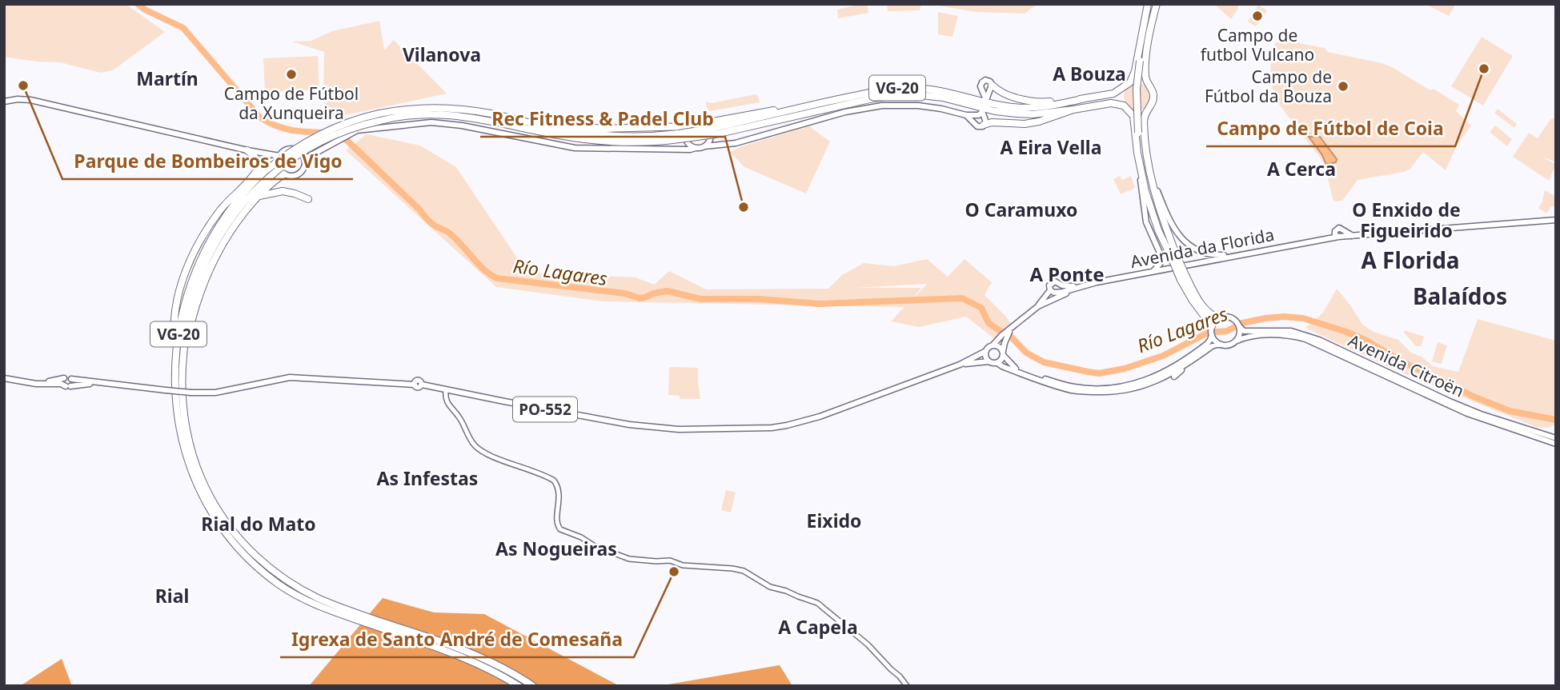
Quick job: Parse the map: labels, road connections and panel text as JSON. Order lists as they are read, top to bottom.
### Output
{
  "streets": {
    "highway": ["VG-20"],
    "main road": ["Avenida da Florida", "Avenida Citroën", "PO-552"]
  },
  "districts": [
    "Vilanova",
    "A Bouza",
    "Martín",
    "A Eira Vella",
    "A Cerca",
    "O Caramuxo",
    "O Enxido de Figueirido",
    "A Florida",
    "A Ponte",
    "Balaídos",
    "As Infestas",
    "Eixido",
    "Rial do Mato",
    "As Nogueiras",
    "Rial",
    "A Capela"
  ],
  "water": ["Río Lagares"],
  "places": [
    "Campo de futbol Vulcano",
    "Campo de Fútbol de Coia",
    "Campo de Fútbol da Xunqueira",
    "Parque de Bombeiros de Vigo",
    "Campo de Fútbol da Bouza",
    "Rec Fitness & Padel Club",
    "Igrexa de Santo André de Comesaña"
  ]
}
